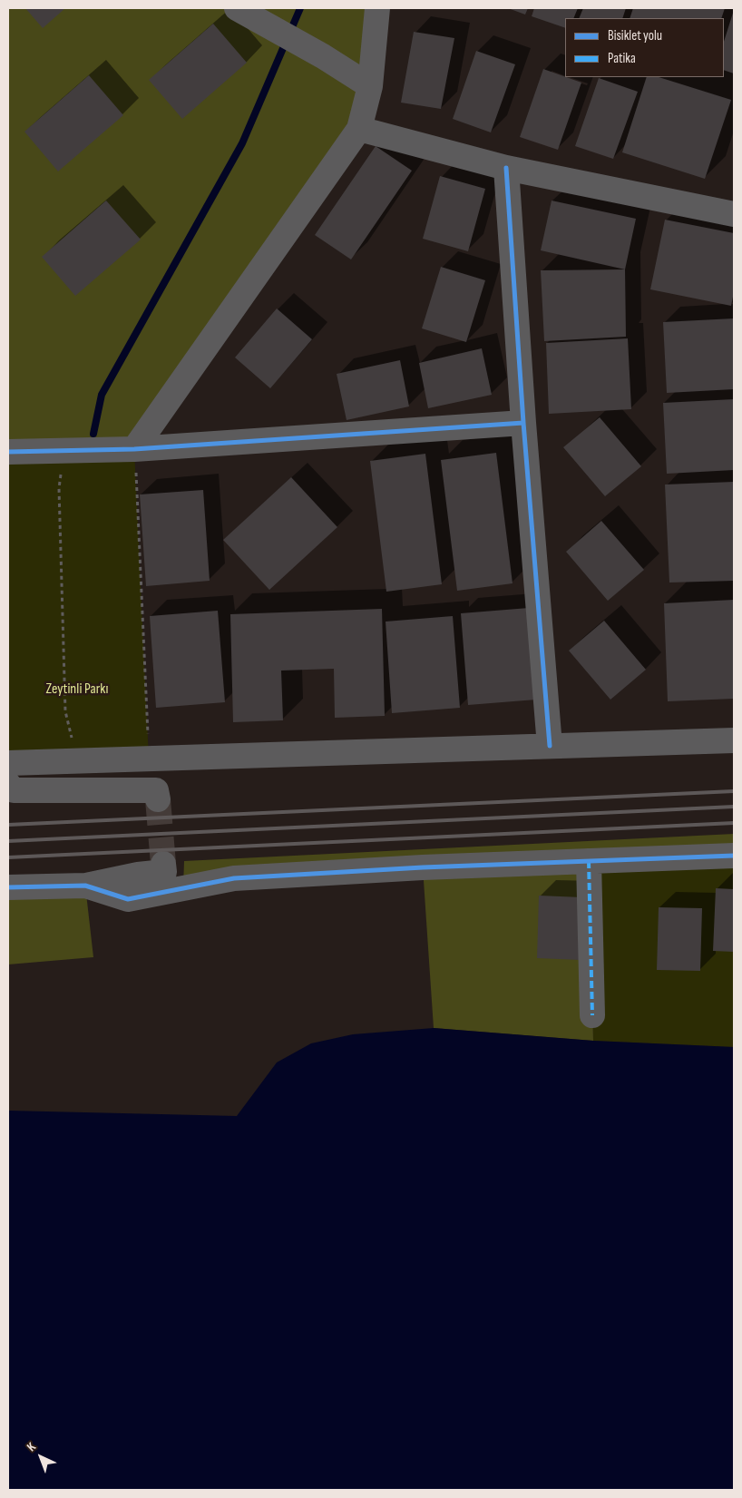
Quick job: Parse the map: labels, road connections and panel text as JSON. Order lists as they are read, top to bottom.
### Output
{
  "parks": ["Zeytinli Parkı"],
  "legend": ["Bisiklet yolu", "Patika"],
  "north": "top left"
}
